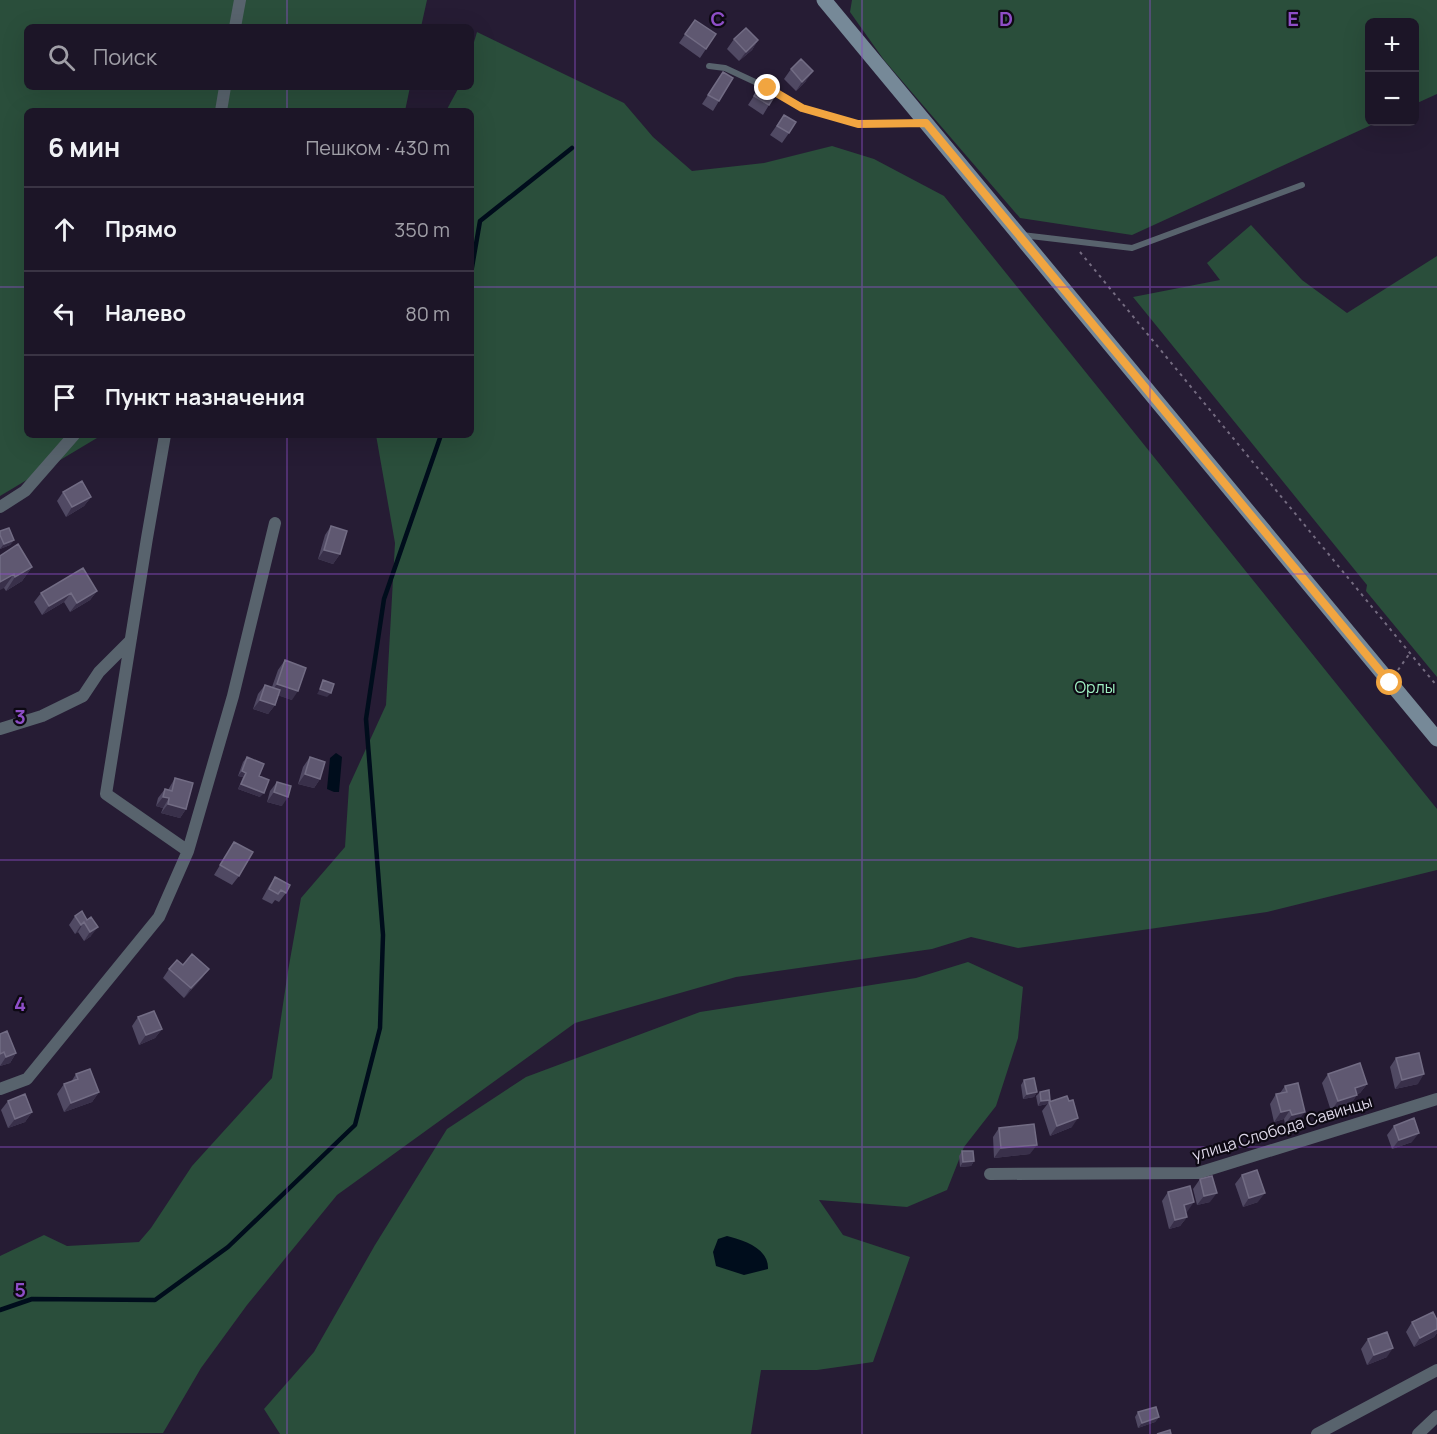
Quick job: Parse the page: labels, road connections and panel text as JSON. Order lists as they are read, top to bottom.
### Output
{
  "streets": {
    "street": ["улица Слобода Савинцы"]
  },
  "parks": ["Орлы"],
  "page": {
    "map_buttons": ["+", "−"],
    "search": "Поиск",
    "heading": ["6 мин", "Пешком · 430 m"],
    "list": [
      ["Прямо", "350 m"],
      ["Налево", "80 m"],
      "Пункт назначения"
    ]
  },
  "grid": {
    "columns": ["C", "D", "E"],
    "rows": ["3", "4", "5"]
  }
}
